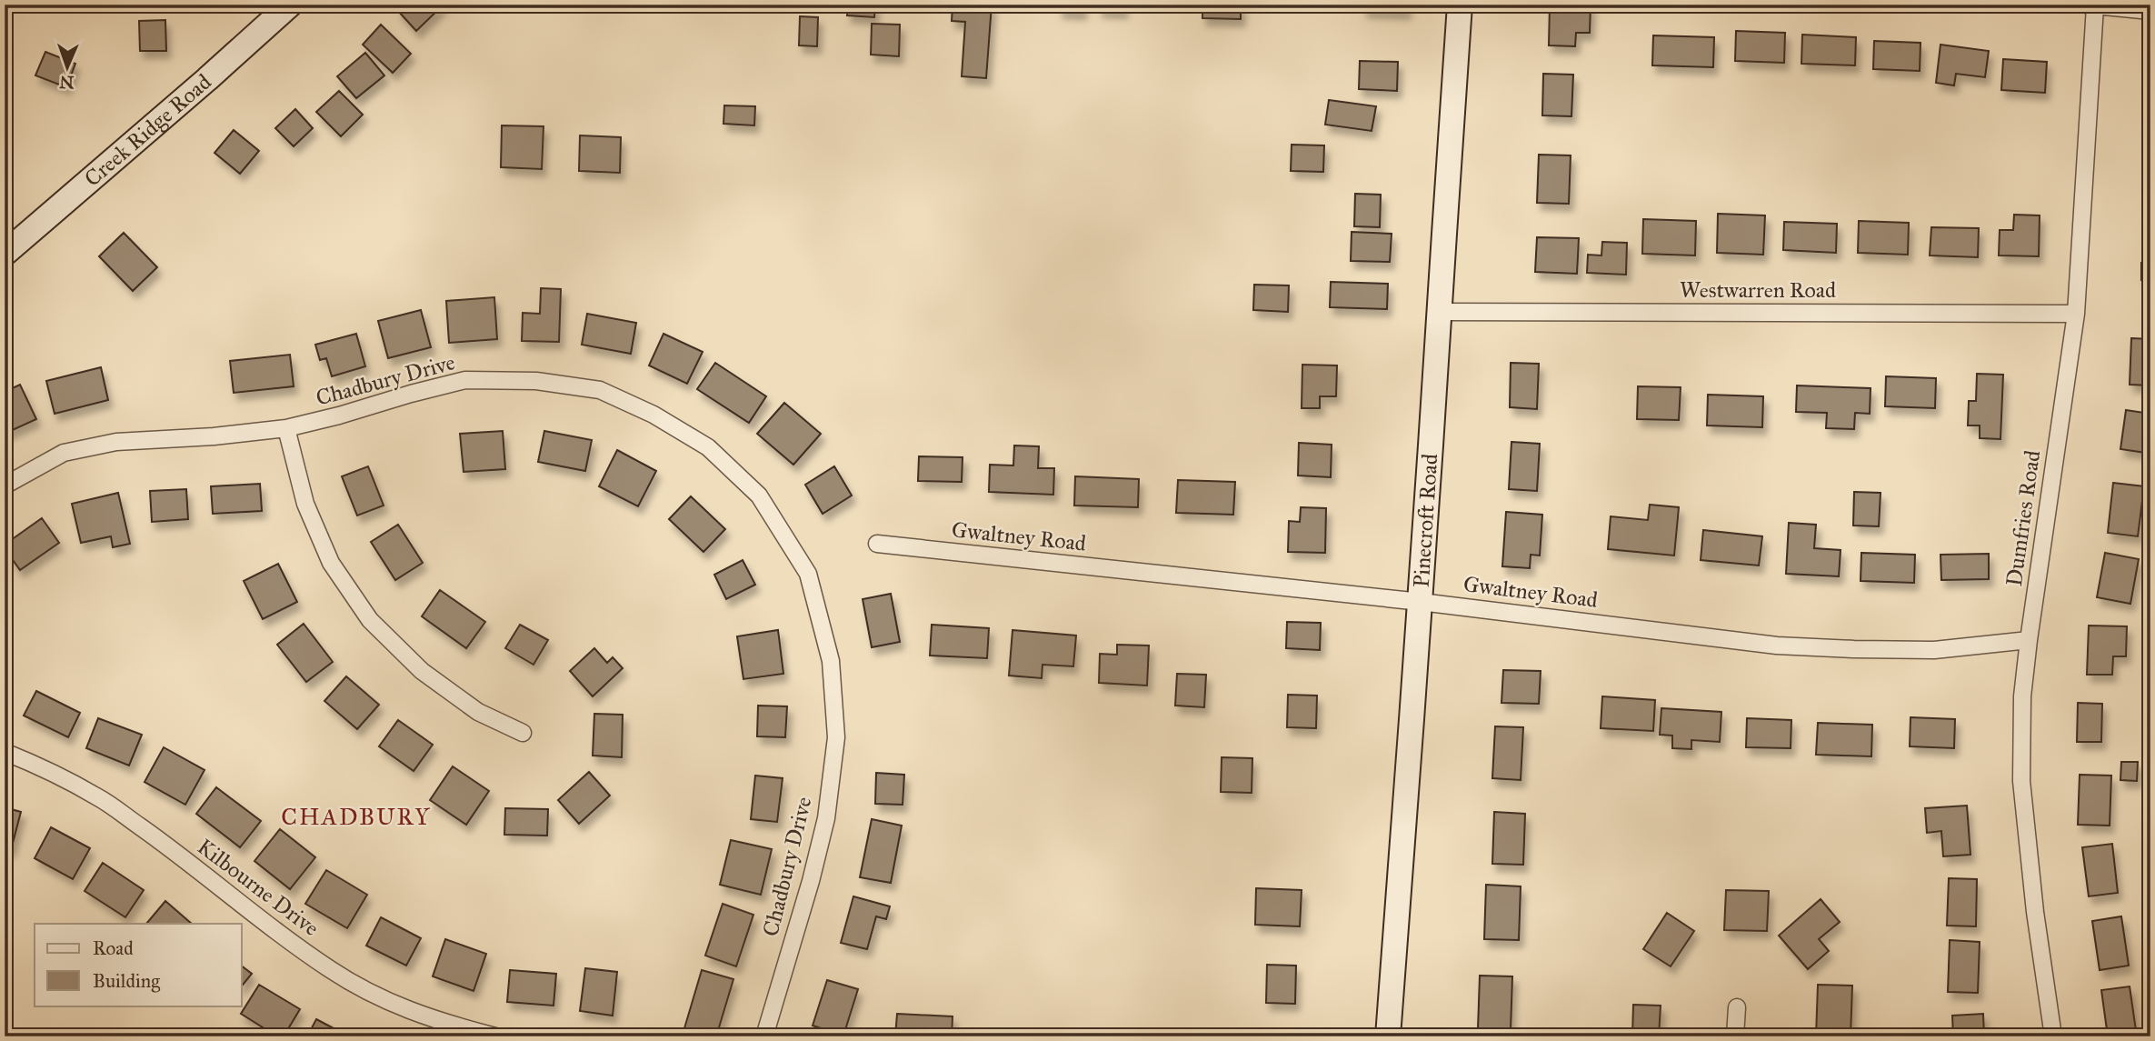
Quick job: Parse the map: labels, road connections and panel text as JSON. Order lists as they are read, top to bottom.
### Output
{
  "streets": {
    "street": [
      "Creek Ridge Road",
      "Westwarren Road",
      "Chadbury Drive",
      "Dumfries Road",
      "Pinecroft Road",
      "Gwaltney Road",
      "Kilbourne Drive"
    ]
  },
  "crossings": [
    ["Westwarren Road", "Dumfries Road"],
    ["Westwarren Road", "Pinecroft Road"],
    ["Dumfries Road", "Gwaltney Road"],
    ["Pinecroft Road", "Gwaltney Road"]
  ],
  "districts": ["CHADBURY"],
  "legend": ["Road", "Building"],
  "north": "bottom"
}
